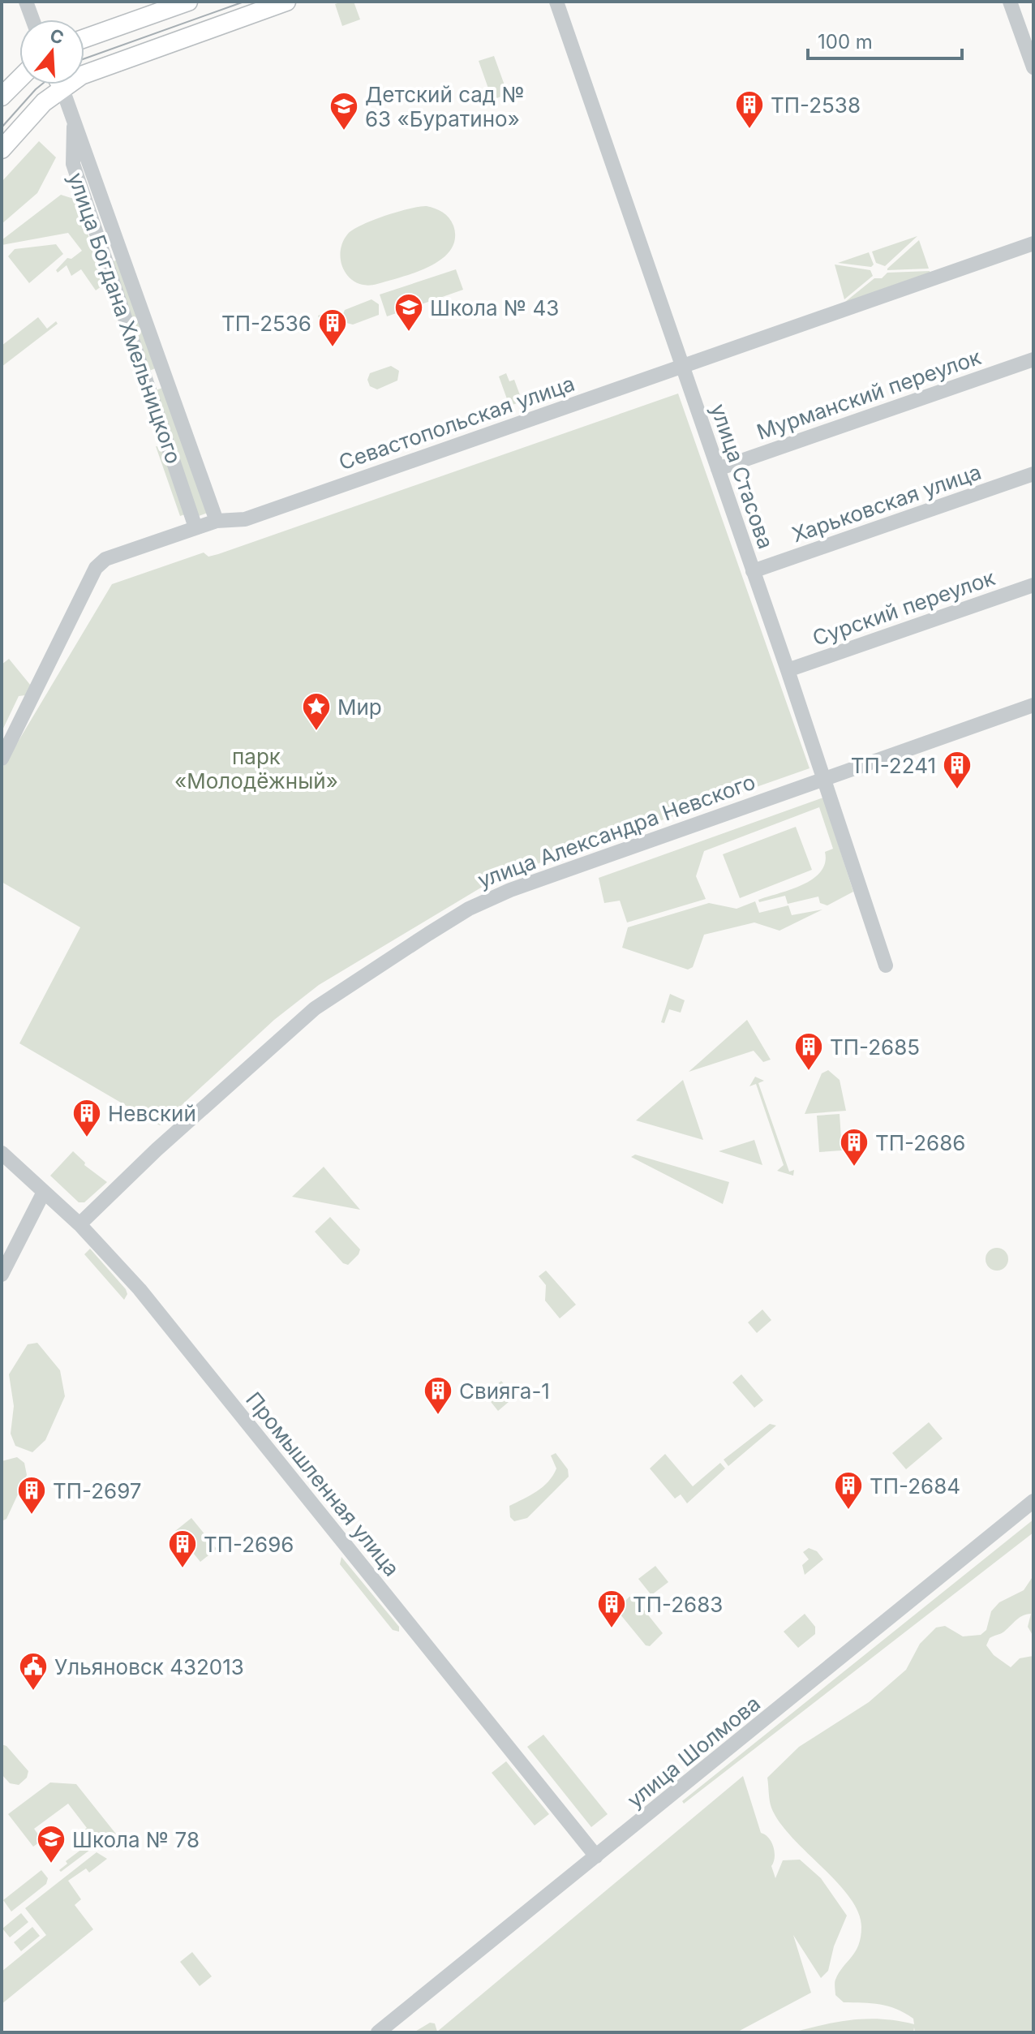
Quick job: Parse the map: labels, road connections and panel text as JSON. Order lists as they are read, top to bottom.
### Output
{
  "streets": {
    "street": [
      "улица Богдана Хмельницкого",
      "Мурманский переулок",
      "Севастопольская улица",
      "улица Стасова",
      "Харьковская улица",
      "Сурский переулок",
      "улица Александра Невского",
      "Промышленная улица",
      "улица Шолмова"
    ]
  },
  "crossings": [
    ["улица Богдана Хмельницкого", "Севастопольская улица"],
    ["Мурманский переулок", "улица Стасова"],
    ["Севастопольская улица", "улица Стасова"],
    ["улица Стасова", "Харьковская улица"],
    ["улица Стасова", "Сурский переулок"],
    ["улица Стасова", "улица Александра Невского"],
    ["улица Александра Невского", "Промышленная улица"],
    ["Промышленная улица", "улица Шолмова"]
  ],
  "parks": ["парк «Молодёжный»"],
  "places": {
    "building": [
      "ТП-2538",
      "ТП-2536",
      "ТП-2241",
      "ТП-2685",
      "Невский",
      "ТП-2686",
      "Свияга-1",
      "ТП-2684",
      "ТП-2697",
      "ТП-2696",
      "ТП-2683"
    ],
    "school or university": ["Детский сад № 63 «Буратино»", "Школа № 43", "Школа № 78"],
    "place": ["Мир"],
    "public building": ["Ульяновск 432013"]
  },
  "scale_bar": "100 m",
  "north": "top"
}
